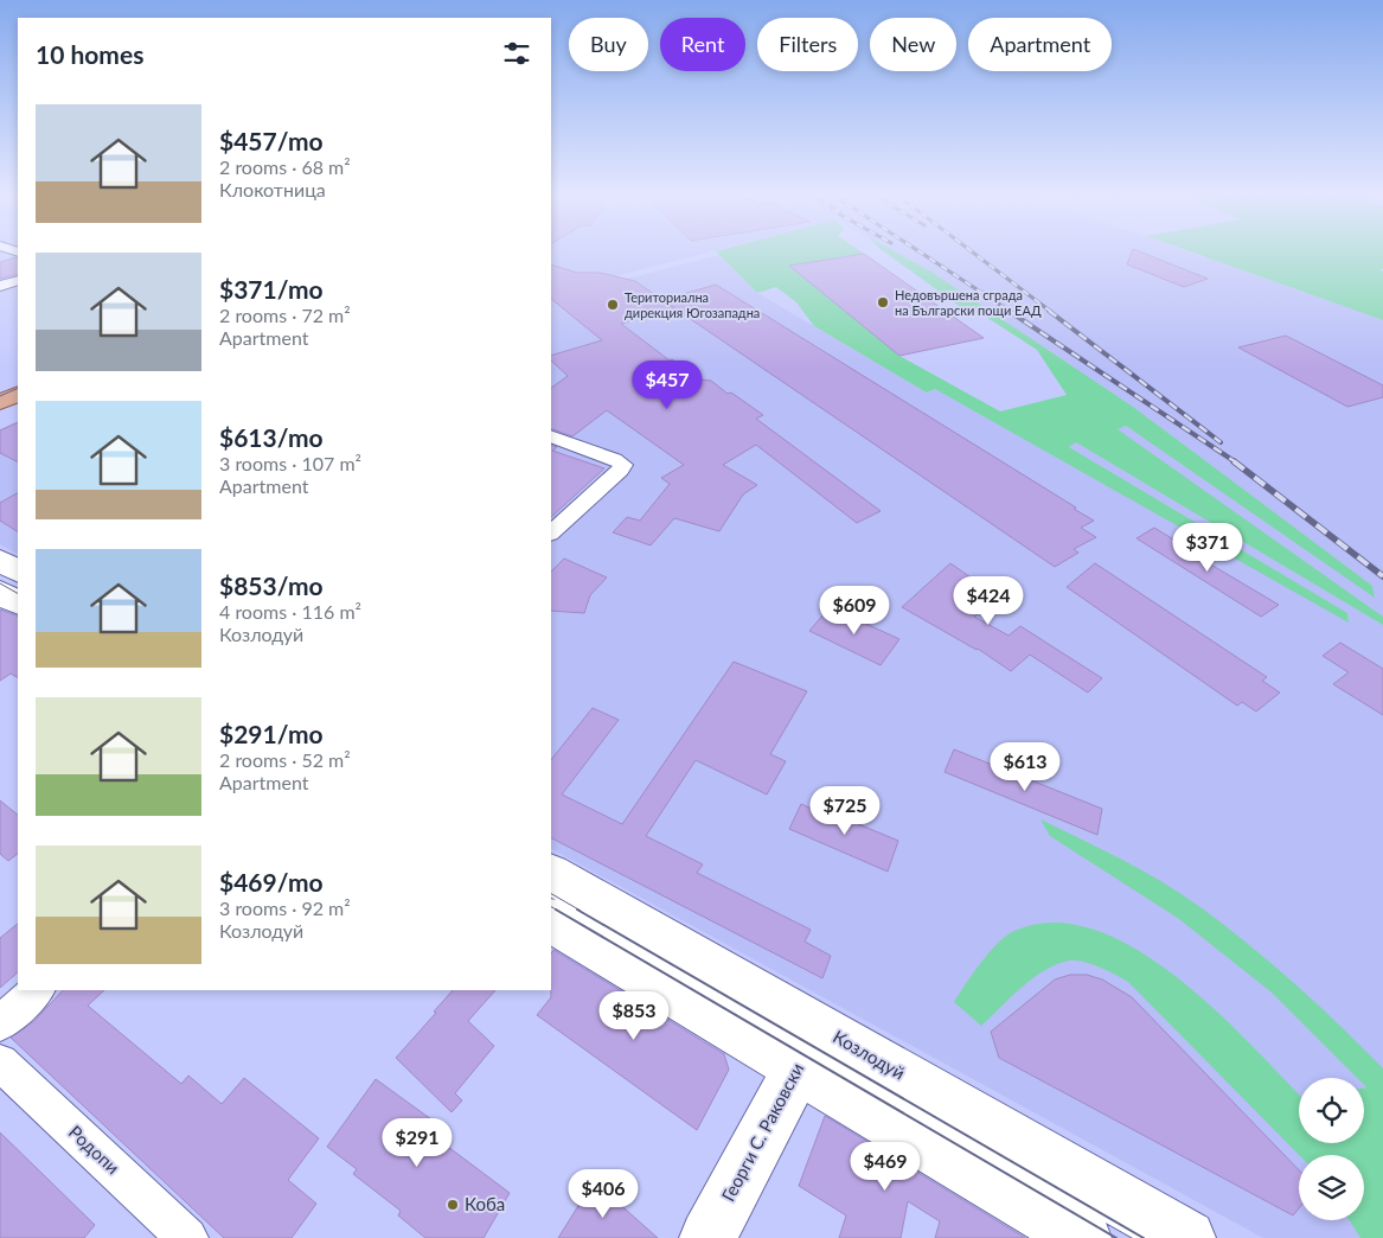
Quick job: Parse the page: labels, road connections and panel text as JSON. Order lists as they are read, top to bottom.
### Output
{
  "streets": {
    "main road": ["Козлодуй", "Георги С. Раковски"],
    "street": ["Родопи"]
  },
  "crossings": [
    ["Козлодуй", "Георги С. Раковски"]
  ],
  "places": ["Недовършена сграда на Български пощи ЕАД", "Териториална дирекция Югозападна", "Коба"],
  "page": {
    "chip": [
      "Buy",
      "Rent",
      "Filters",
      "New",
      "Apartment"
    ],
    "heading": "10 homes",
    "list": [
      {
        "name": "$457/mo",
        "note": "2 rooms · 68 m² · Клокотница"
      },
      {
        "name": "$371/mo",
        "note": "2 rooms · 72 m² · Apartment"
      },
      {
        "name": "$613/mo",
        "note": "3 rooms · 107 m² · Apartment"
      },
      {
        "name": "$853/mo",
        "note": "4 rooms · 116 m² · Козлодуй"
      },
      {
        "name": "$291/mo",
        "note": "2 rooms · 52 m² · Apartment"
      },
      {
        "name": "$469/mo",
        "note": "3 rooms · 92 m² · Козлодуй"
      }
    ],
    "price": [
      "$457",
      "$371",
      "$424",
      "$609",
      "$613",
      "$725",
      "$853",
      "$291",
      "$469",
      "$406"
    ]
  }
}
